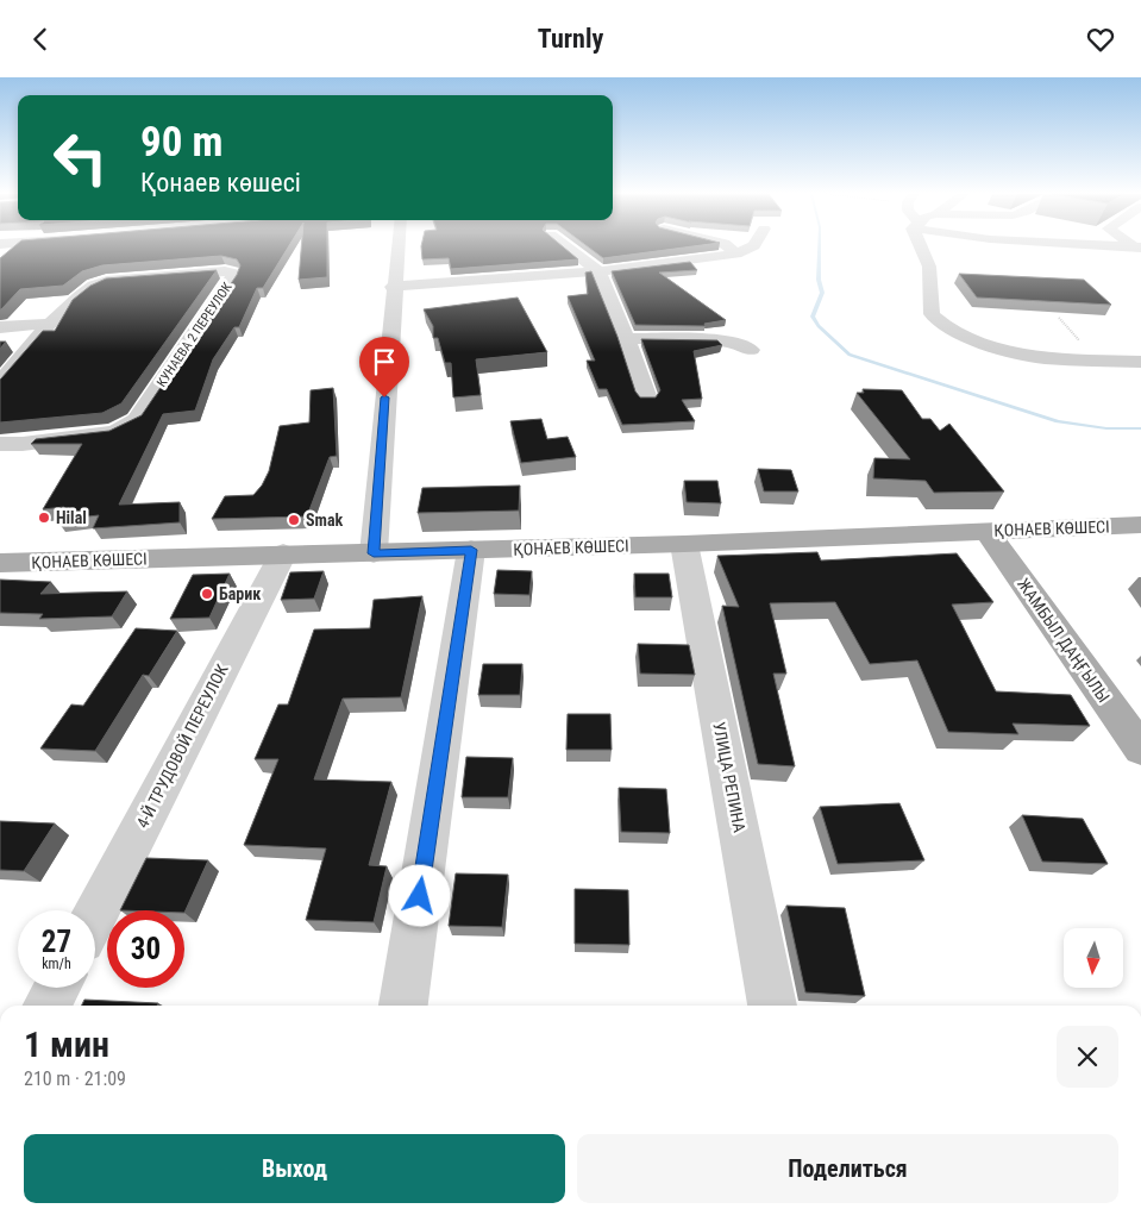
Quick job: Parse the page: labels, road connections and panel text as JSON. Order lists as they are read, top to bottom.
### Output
{
  "streets": {
    "main road": ["ҚОНАЕВ КӨШЕСІ", "ЖАМБЫЛ ДАҢҒЫЛЫ"],
    "street": ["КУНАЕВА 2 ПЕРЕУЛОК", "4-Й ТРУДОВОЙ ПЕРЕУЛОК", "УЛИЦА РЕПИНА"]
  },
  "crossings": [
    ["ҚОНАЕВ КӨШЕСІ", "ЖАМБЫЛ ДАҢҒЫЛЫ"],
    ["ҚОНАЕВ КӨШЕСІ", "4-Й ТРУДОВОЙ ПЕРЕУЛОК"],
    ["ҚОНАЕВ КӨШЕСІ", "УЛИЦА РЕПИНА"]
  ],
  "places": ["Hilal", "Smak", "Барик"],
  "north": "bottom",
  "page": {
    "header": "Turnly",
    "turn": ["90 m", "Қонаев көшесі"],
    "speed": "27 km/h",
    "limit": "30",
    "heading": ["1 мин", "210 m · 21:09"],
    "buttons": ["Выход", "Поделиться"]
  }
}
